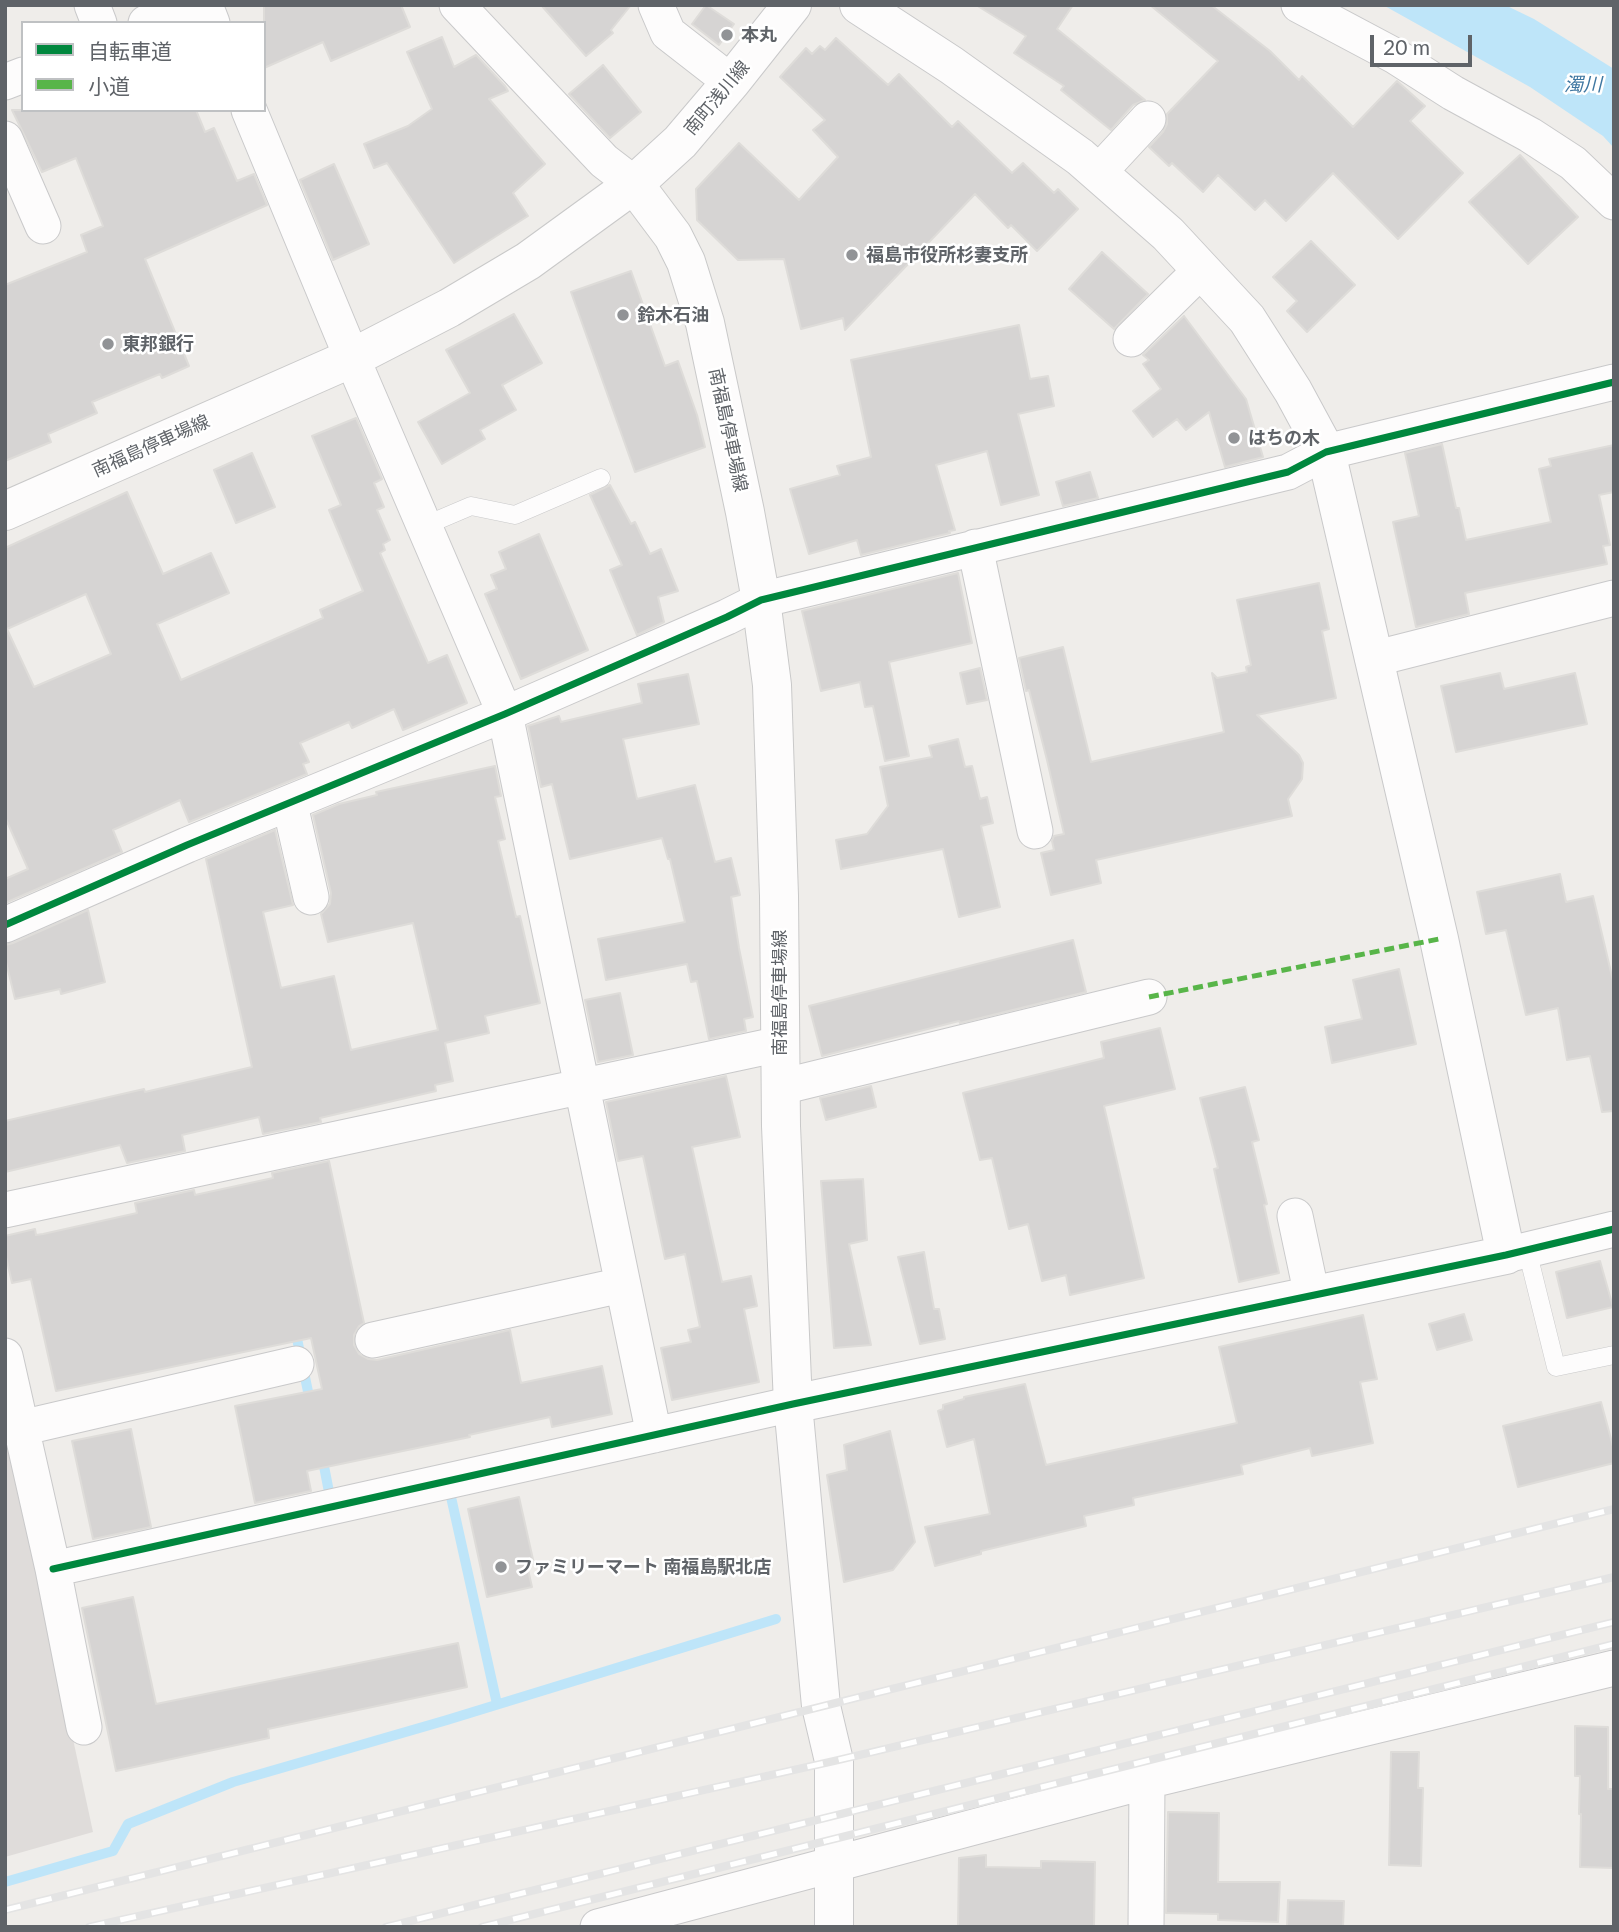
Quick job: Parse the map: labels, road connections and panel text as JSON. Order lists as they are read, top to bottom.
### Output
{
  "streets": {
    "street": ["南町浅川線", "南福島停車場線"]
  },
  "crossings": [
    ["南町浅川線", "南福島停車場線"]
  ],
  "water": ["濁川"],
  "places": [
    "本丸",
    "福島市役所杉妻支所",
    "鈴木石油",
    "東邦銀行",
    "はちの木",
    "ファミリーマート 南福島駅北店"
  ],
  "legend": ["自転車道", "小道"],
  "scale_bar": "20 m"
}
